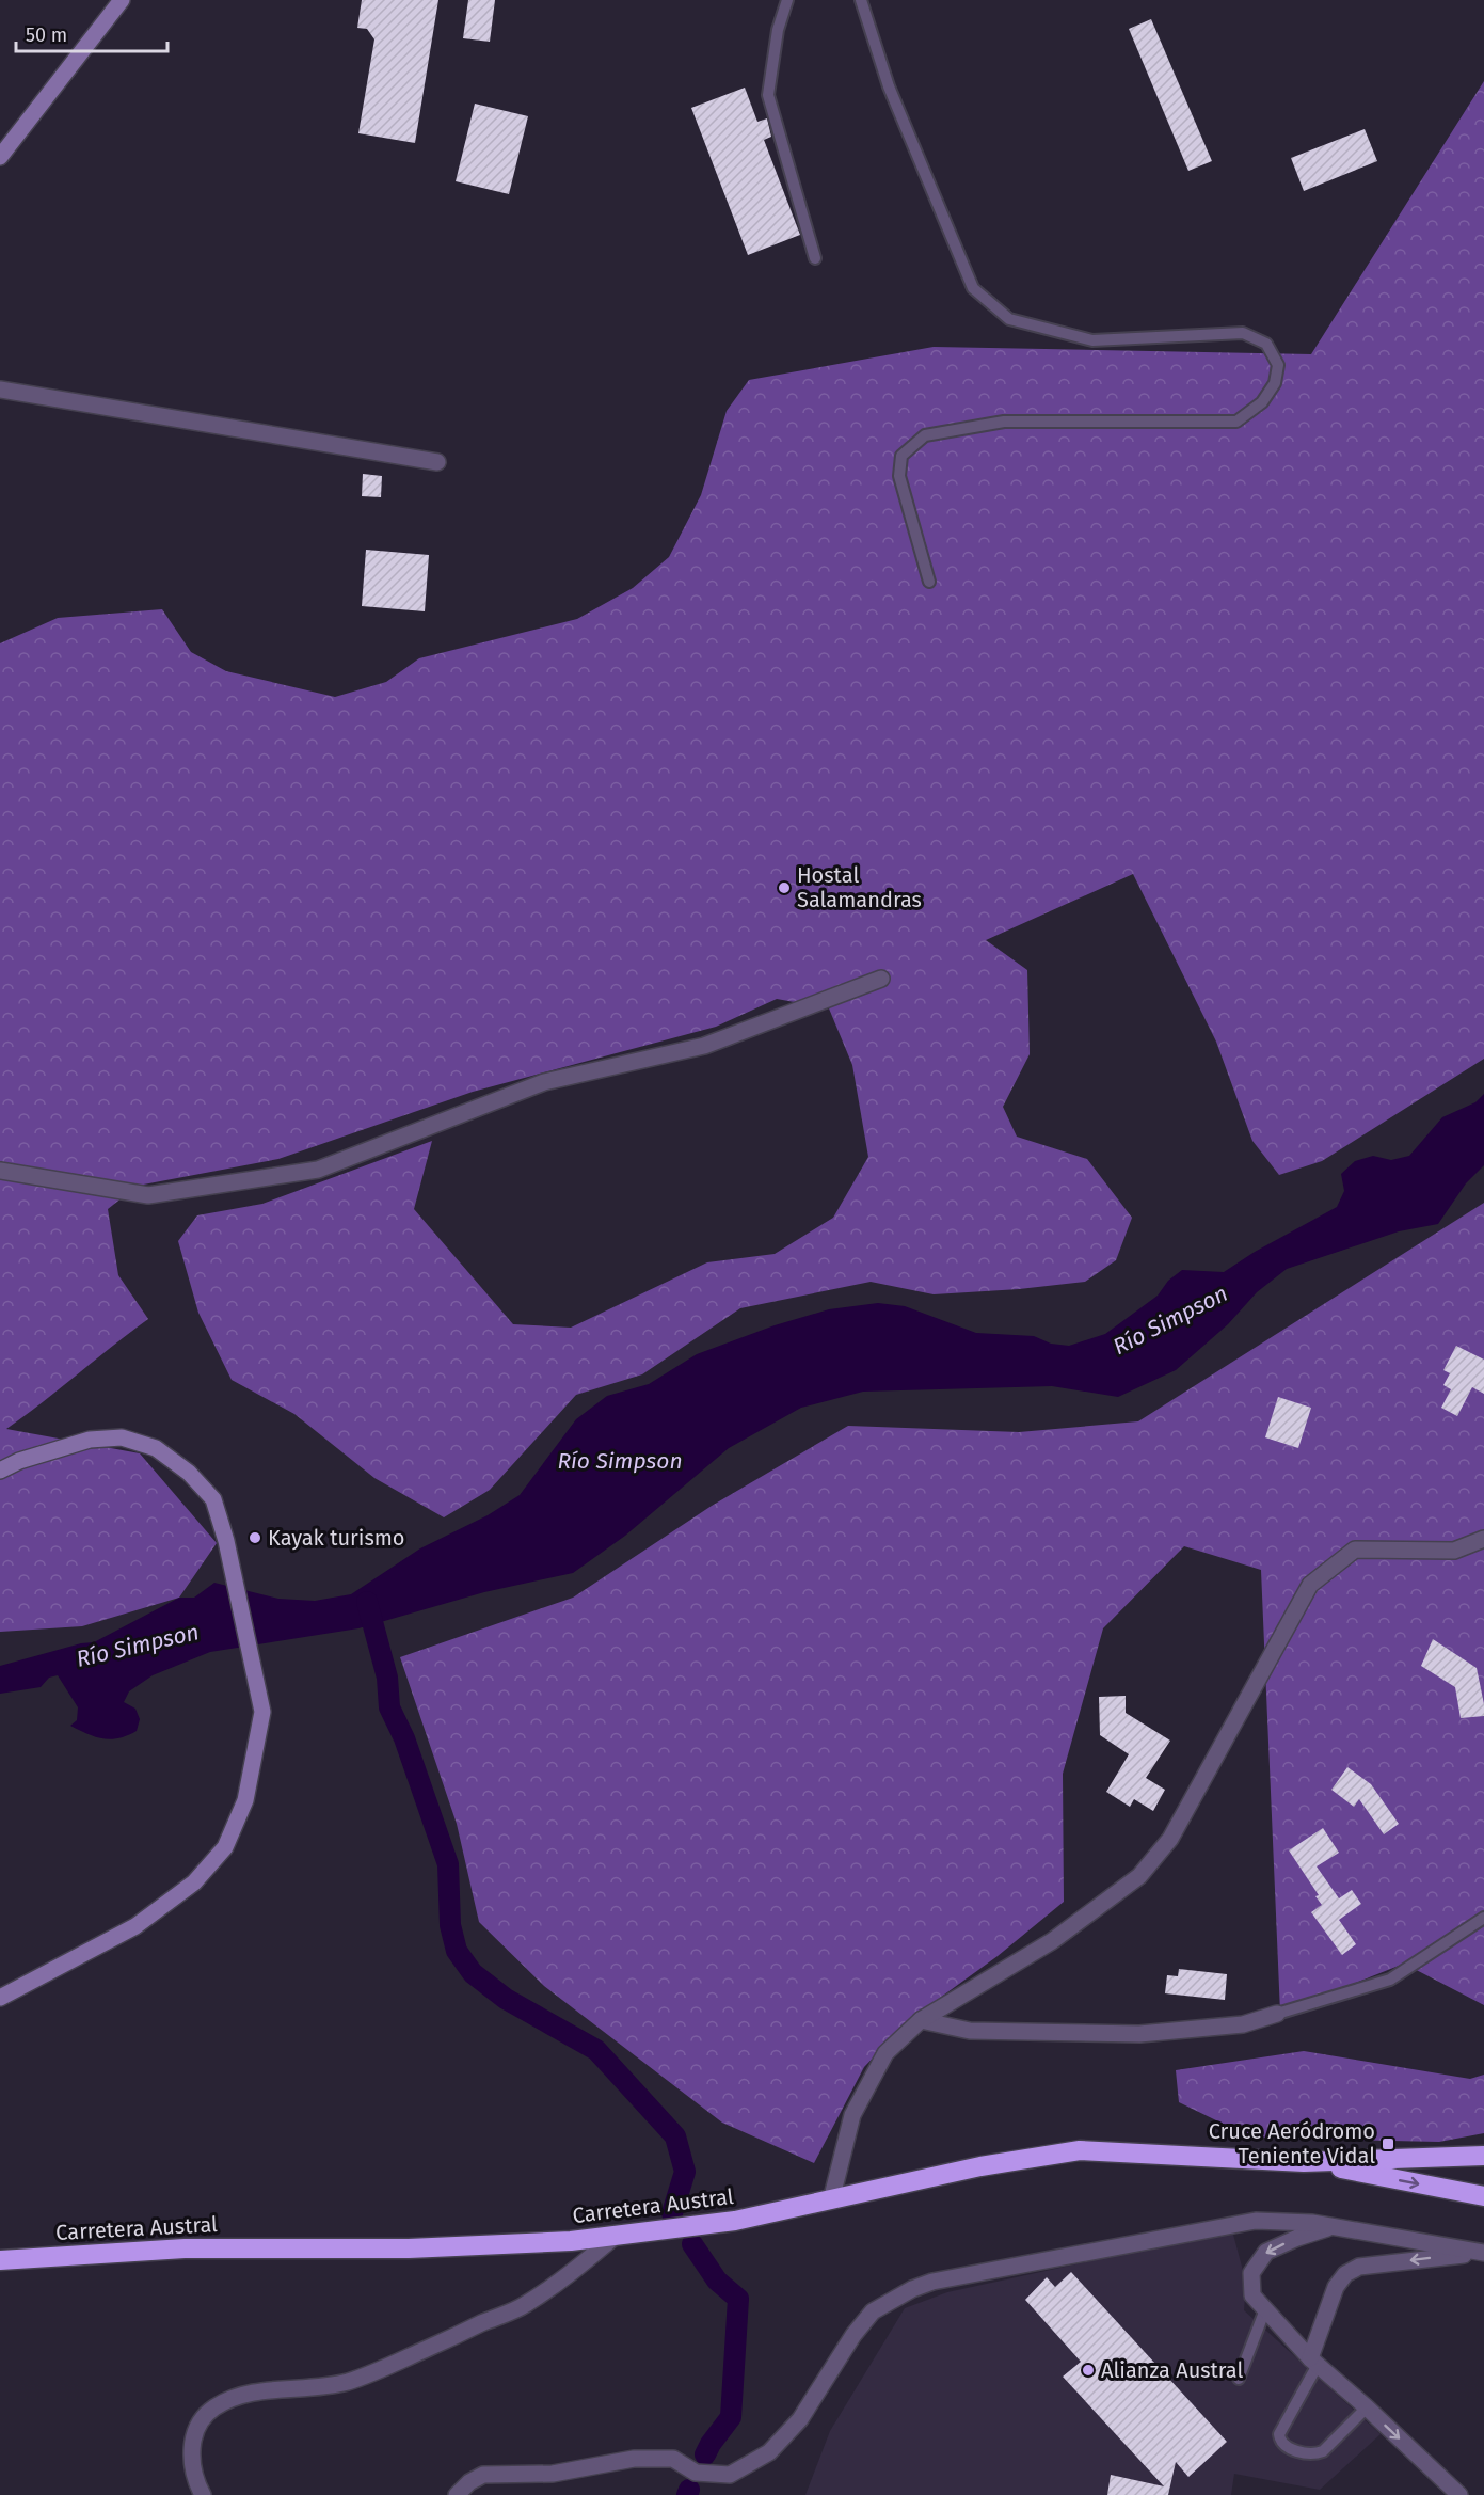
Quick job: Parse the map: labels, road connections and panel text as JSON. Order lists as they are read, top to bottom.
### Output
{
  "streets": {
    "highway": ["Carretera Austral"]
  },
  "water": ["Río Simpson"],
  "places": {
    "other": ["Hostal Salamandras", "Kayak turismo", "Alianza Austral"],
    "transit": ["Cruce Aeródromo Teniente Vidal"]
  },
  "scale_bar": "50 m"
}
